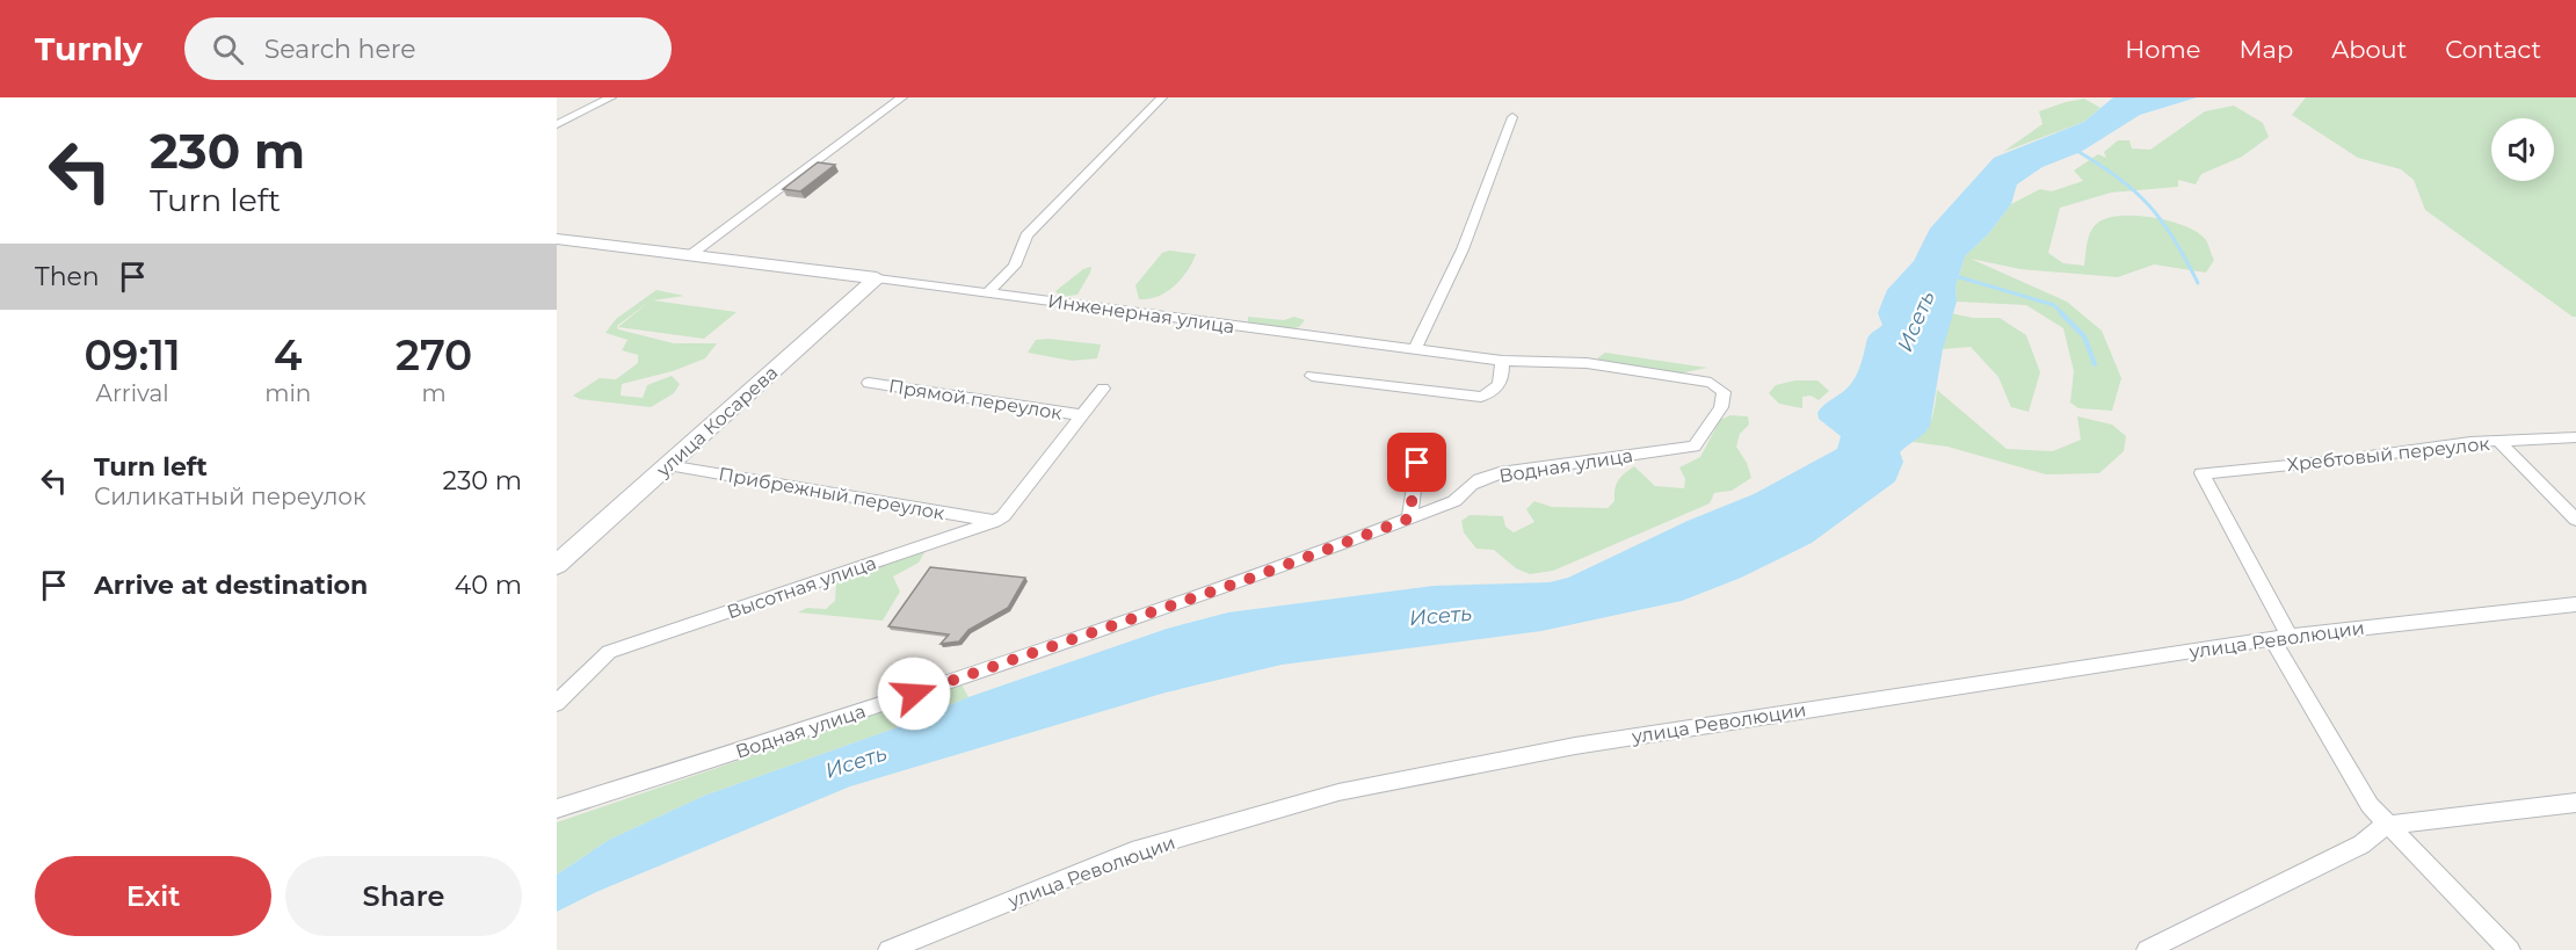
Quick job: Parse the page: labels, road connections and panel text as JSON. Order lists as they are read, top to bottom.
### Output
{
  "streets": {
    "street": [
      "Инженерная улица",
      "Прямой переулок",
      "улица Косарева",
      "Хребтовый переулок",
      "Водная улица",
      "Прибрежный переулок",
      "Высотная улица",
      "улица Революции"
    ]
  },
  "crossings": [
    ["Инженерная улица", "улица Косарева"],
    ["Инженерная улица", "Водная улица"],
    ["улица Косарева", "Прибрежный переулок"],
    ["Хребтовый переулок", "улица Революции"],
    ["Прибрежный переулок", "Высотная улица"]
  ],
  "water": ["Исеть"],
  "page": {
    "header": "Turnly",
    "search": "Search here",
    "nav": [
      "Home",
      "Map",
      "About",
      "Contact"
    ],
    "turn": ["230 m", "Turn left"],
    "then": "Then",
    "eta": [
      "09:11",
      "Arrival",
      "4",
      "min",
      "270",
      "m"
    ],
    "list": [
      {
        "name": "Turn left",
        "note": "Силикатный переулок",
        "value": "230 m"
      },
      {
        "name": "Arrive at destination",
        "value": "40 m"
      }
    ],
    "buttons": ["Exit", "Share"]
  }
}
